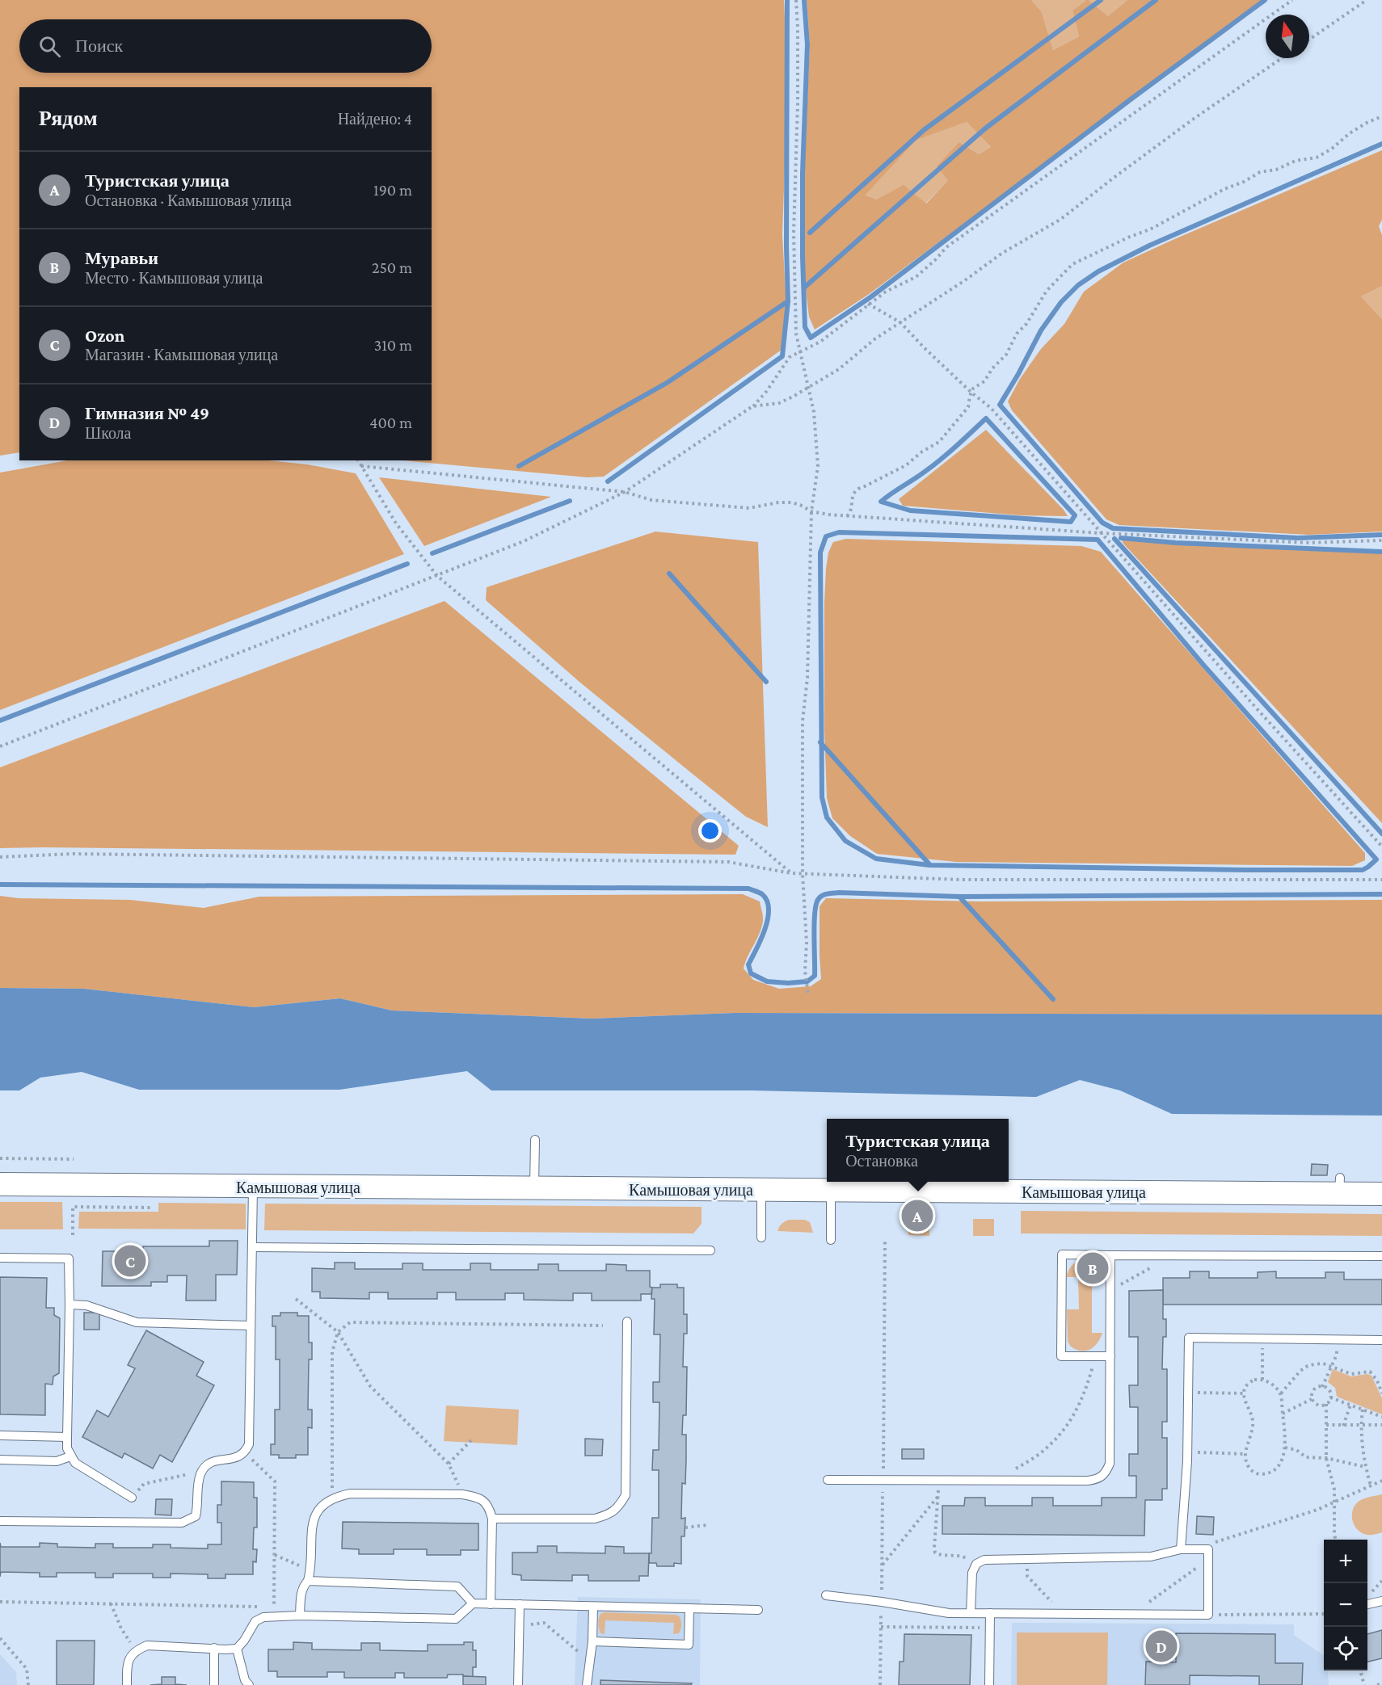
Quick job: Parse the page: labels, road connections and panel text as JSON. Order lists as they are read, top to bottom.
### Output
{
  "streets": {
    "street": ["Камышовая улица"]
  },
  "north": "top",
  "page": {
    "search": "Поиск",
    "heading": ["Рядом", "Найдено: 4"],
    "list": [
      {
        "mark": "A",
        "name": "Туристская улица",
        "note": "Остановка · Камышовая улица",
        "value": "190 m"
      },
      {
        "mark": "B",
        "name": "Муравьи",
        "note": "Место · Камышовая улица",
        "value": "250 m"
      },
      {
        "mark": "C",
        "name": "Ozon",
        "note": "Магазин · Камышовая улица",
        "value": "310 m"
      },
      {
        "mark": "D",
        "name": "Гимназия № 49",
        "note": "Школа",
        "value": "400 m"
      }
    ],
    "popup": ["Туристская улица", "Остановка"],
    "pins": [
      "A",
      "C",
      "B",
      "D"
    ],
    "map_buttons": ["+", "−"]
  }
}
